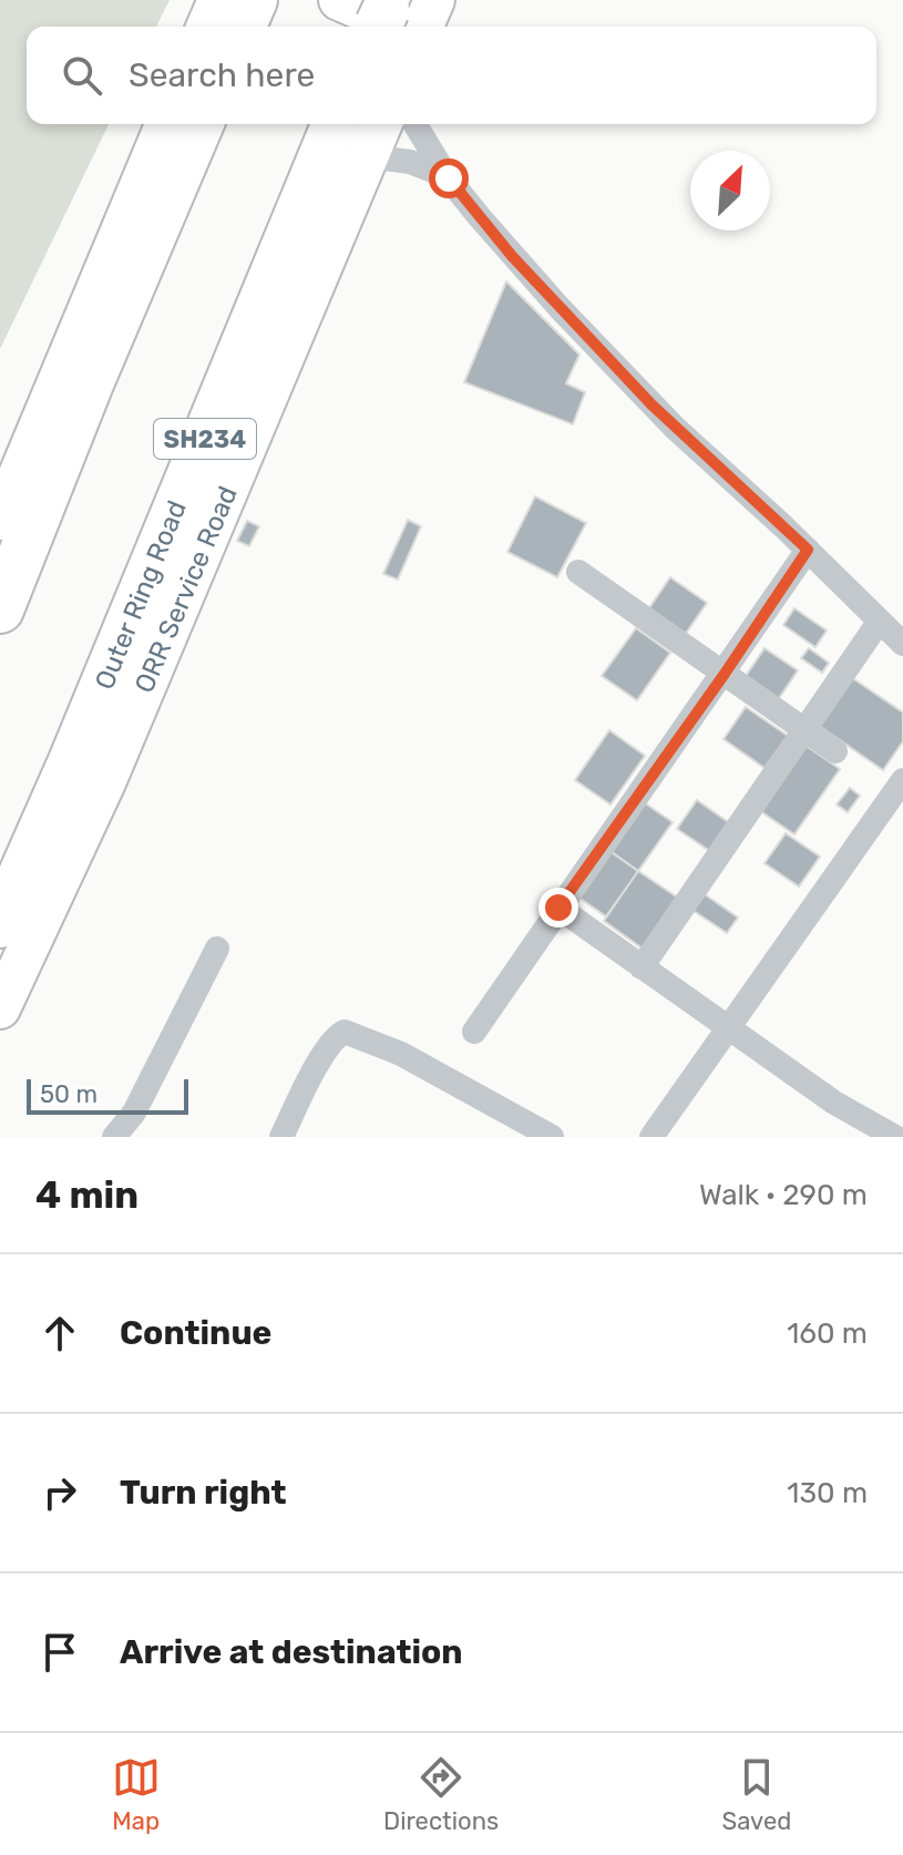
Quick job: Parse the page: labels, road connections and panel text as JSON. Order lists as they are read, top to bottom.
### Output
{
  "streets": {
    "highway": ["SH234", "Outer Ring Road"],
    "main road": ["ORR Service Road"]
  },
  "scale_bar": "50 m",
  "north": "top right",
  "page": {
    "search": "Search here",
    "scale": "50 m",
    "heading": ["4 min", "Walk · 290 m"],
    "list": [
      ["Continue", "160 m"],
      ["Turn right", "130 m"],
      "Arrive at destination"
    ],
    "nav": ["Map", "Directions", "Saved"]
  }
}
